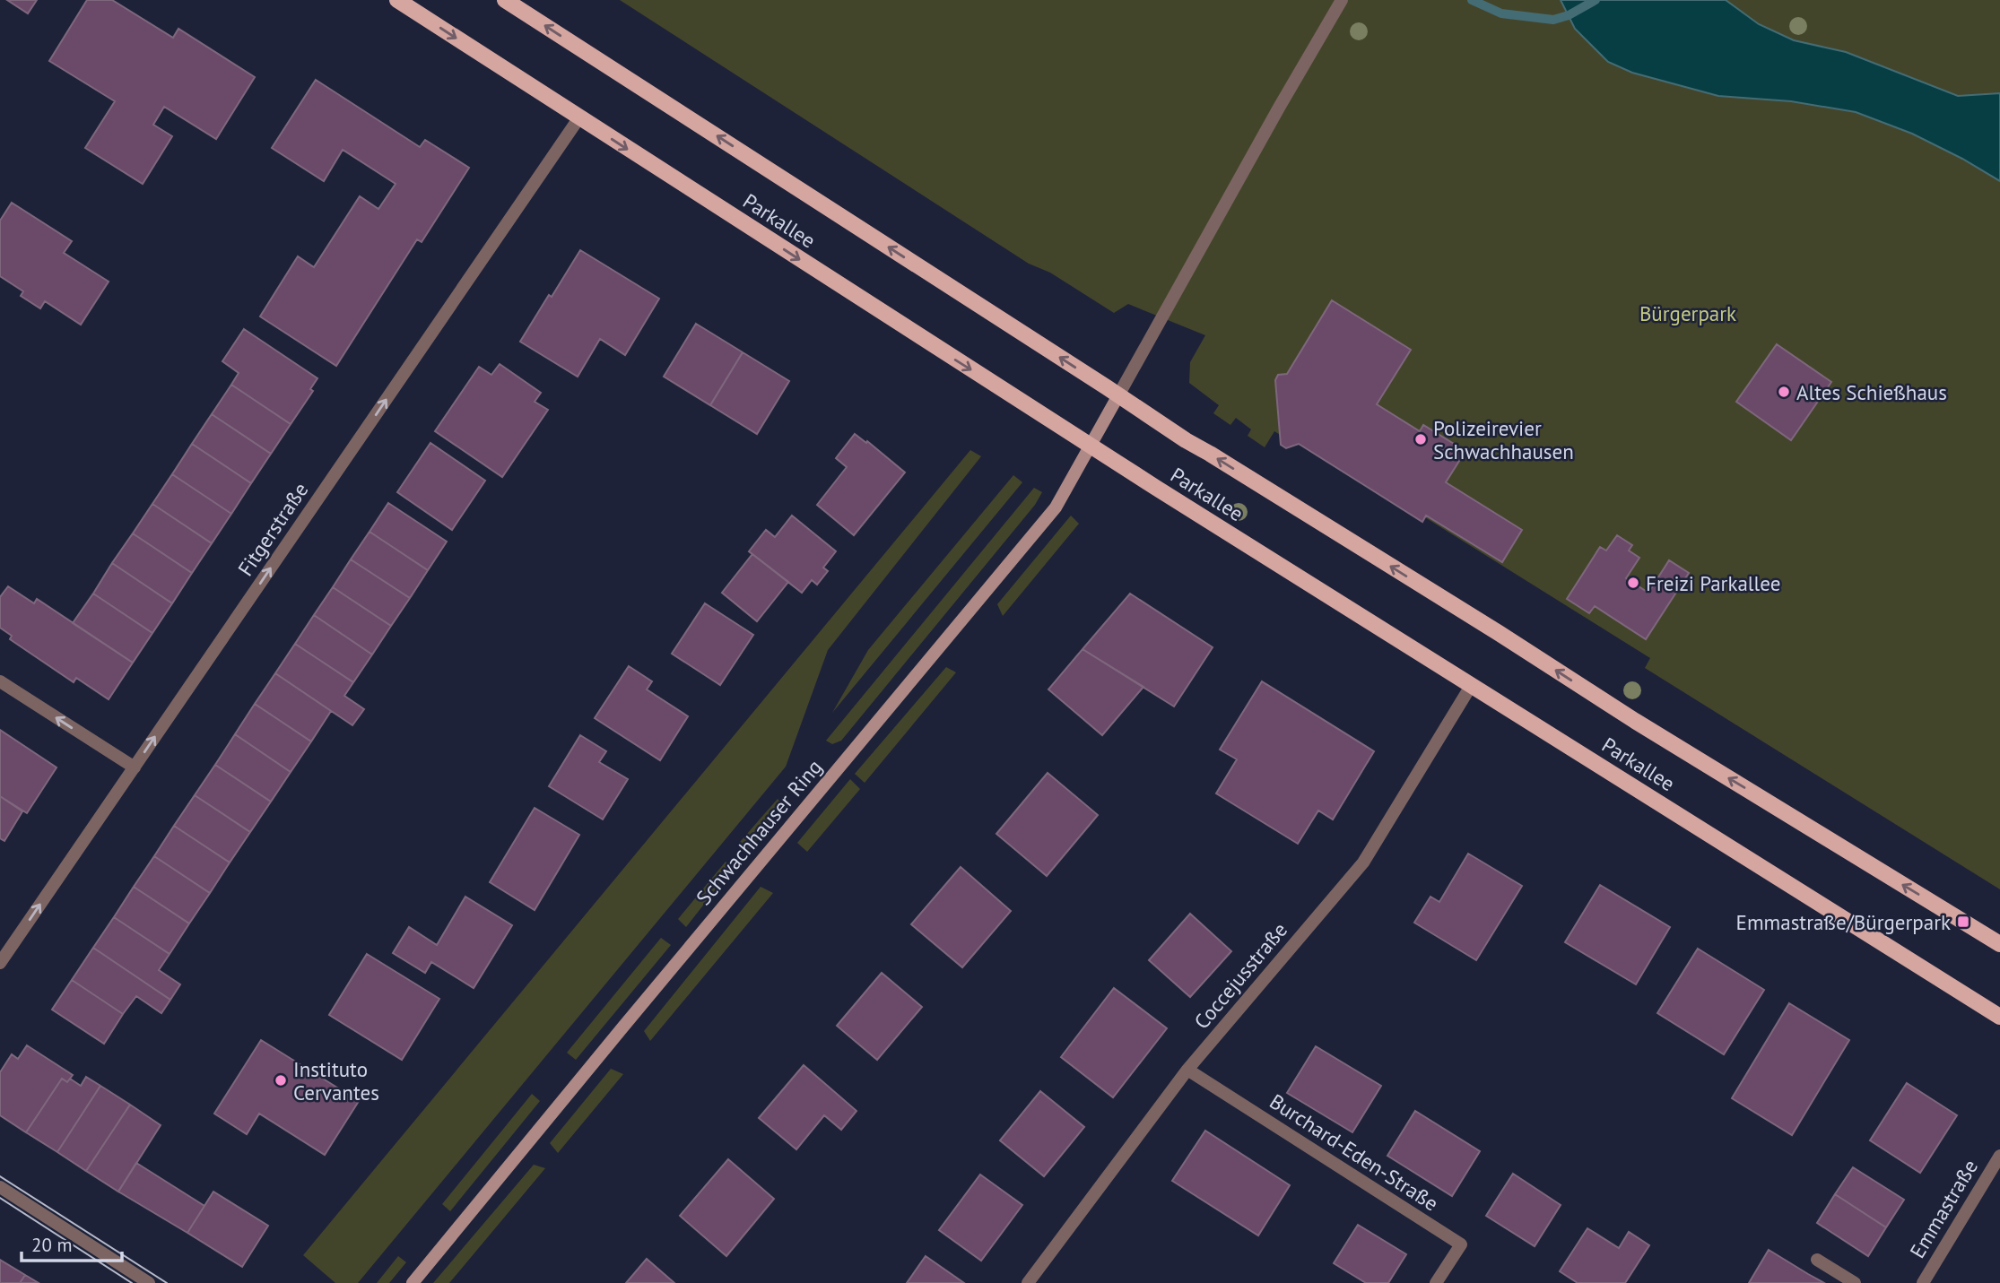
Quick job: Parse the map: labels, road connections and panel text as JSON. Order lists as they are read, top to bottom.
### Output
{
  "streets": {
    "main road": ["Parkallee", "Schwachhauser Ring"],
    "street": [
      "Fitgerstraße",
      "Coccejusstraße",
      "Burchard-Eden-Straße",
      "Emmastraße"
    ]
  },
  "crossings": [
    ["Parkallee", "Fitgerstraße"],
    ["Parkallee", "Schwachhauser Ring"],
    ["Parkallee", "Coccejusstraße"],
    ["Coccejusstraße", "Burchard-Eden-Straße"]
  ],
  "one_way": ["Fitgerstraße"],
  "parks": ["Bürgerpark"],
  "places": {
    "other": [
      "Altes Schießhaus",
      "Polizeirevier Schwachhausen",
      "Freizi Parkallee",
      "Instituto Cervantes"
    ],
    "transit": ["Emmastraße/Bürgerpark"]
  },
  "scale_bar": "20 m"
}
